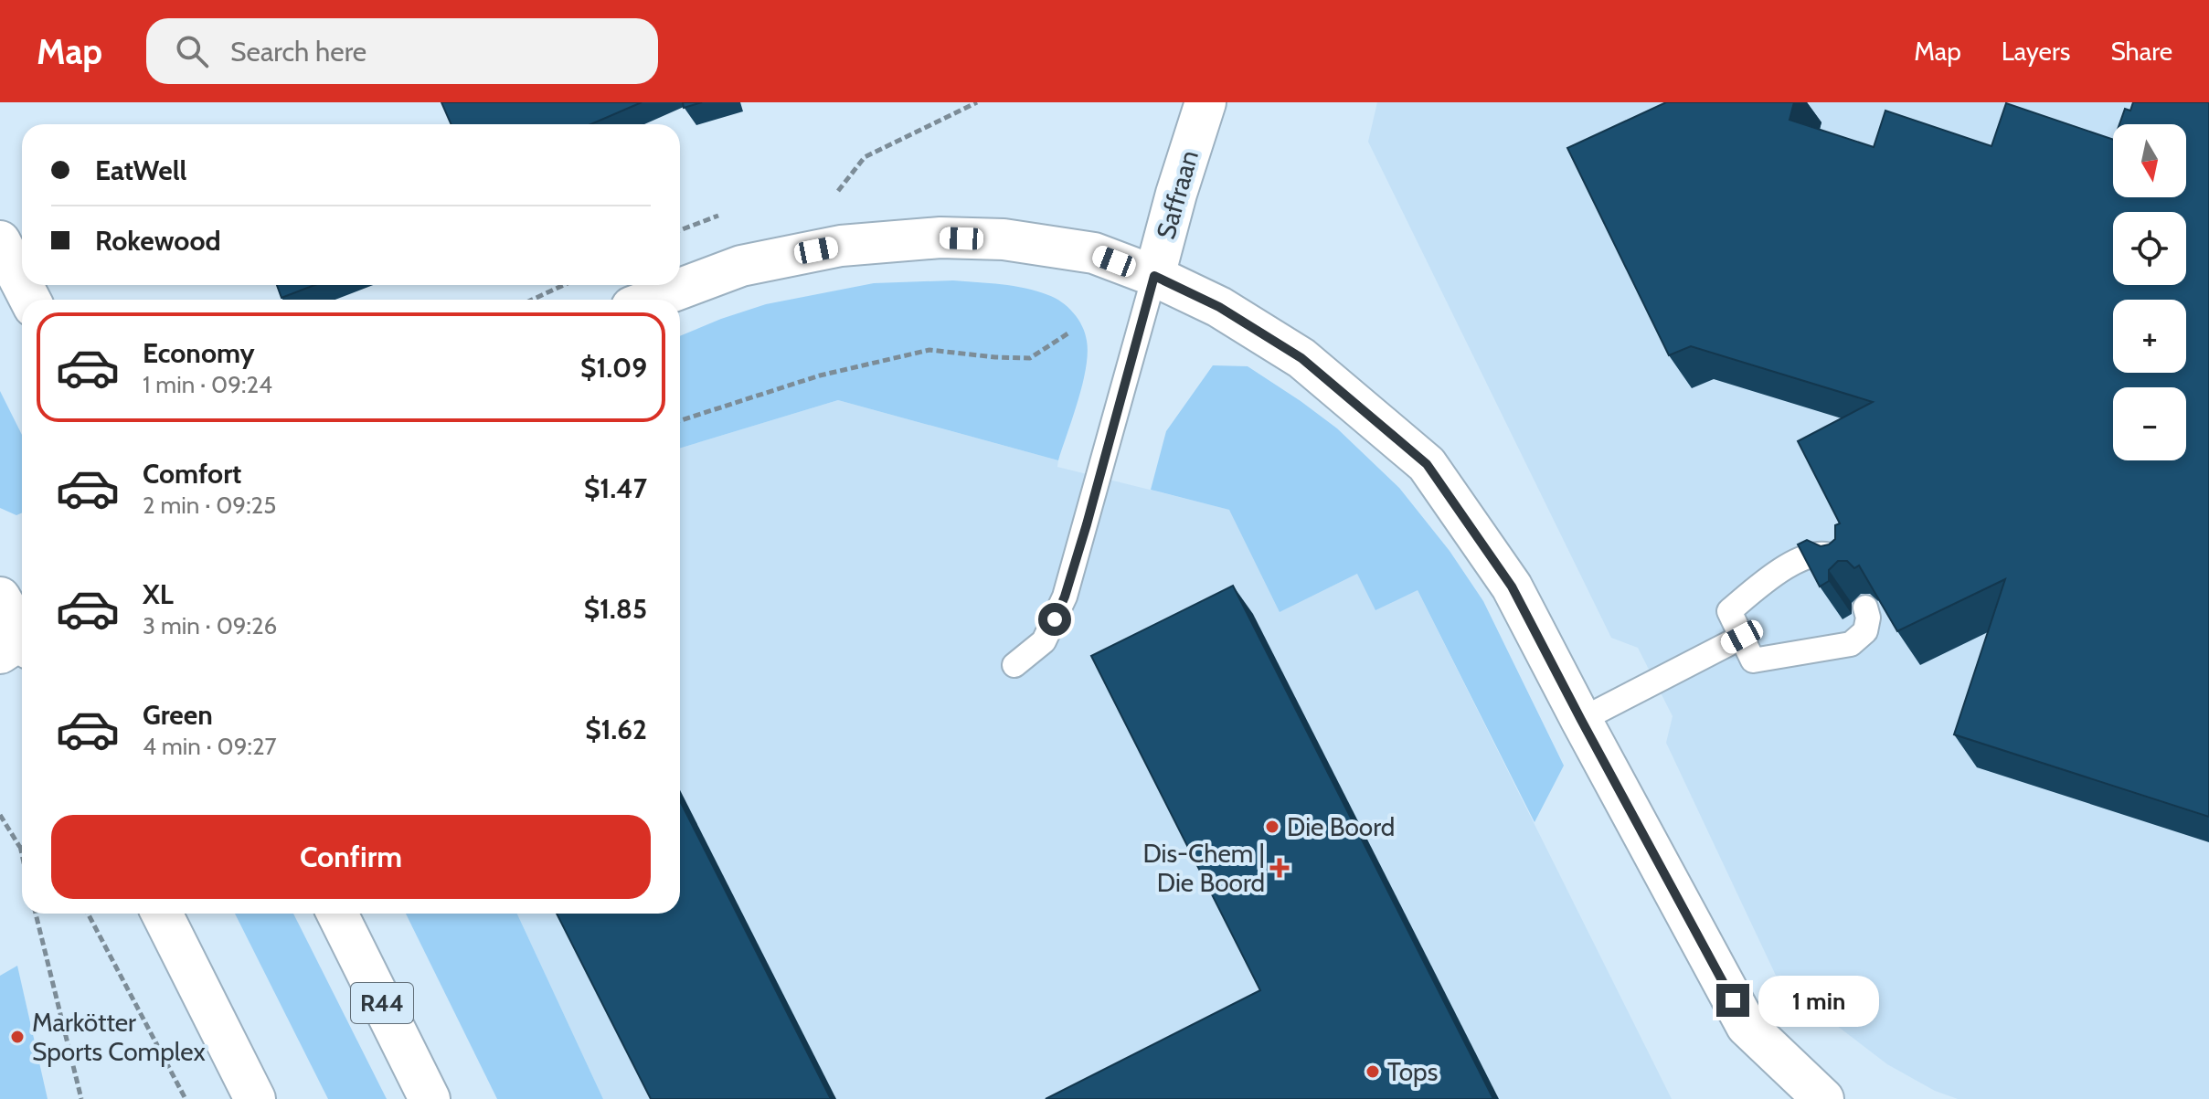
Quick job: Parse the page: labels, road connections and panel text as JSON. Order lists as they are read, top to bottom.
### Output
{
  "streets": {
    "street": ["Saffraan", "R44"]
  },
  "places": {
    "other": ["Die Boord", "Markötter Sports Complex", "Tops"],
    "health": ["Dis-Chem | Die Boord"]
  },
  "north": "bottom",
  "page": {
    "header": "Map",
    "search": "Search here",
    "nav": ["Map", "Layers", "Share"],
    "map_buttons": ["+", "−"],
    "banner": ["EatWell", "Rokewood"],
    "list": [
      {
        "name": "Economy",
        "note": "1 min · 09:24",
        "value": "$1.09"
      },
      {
        "name": "Comfort",
        "note": "2 min · 09:25",
        "value": "$1.47"
      },
      {
        "name": "XL",
        "note": "3 min · 09:26",
        "value": "$1.85"
      },
      {
        "name": "Green",
        "note": "4 min · 09:27",
        "value": "$1.62"
      }
    ],
    "buttons": "Confirm",
    "bubble": "1 min"
  }
}
